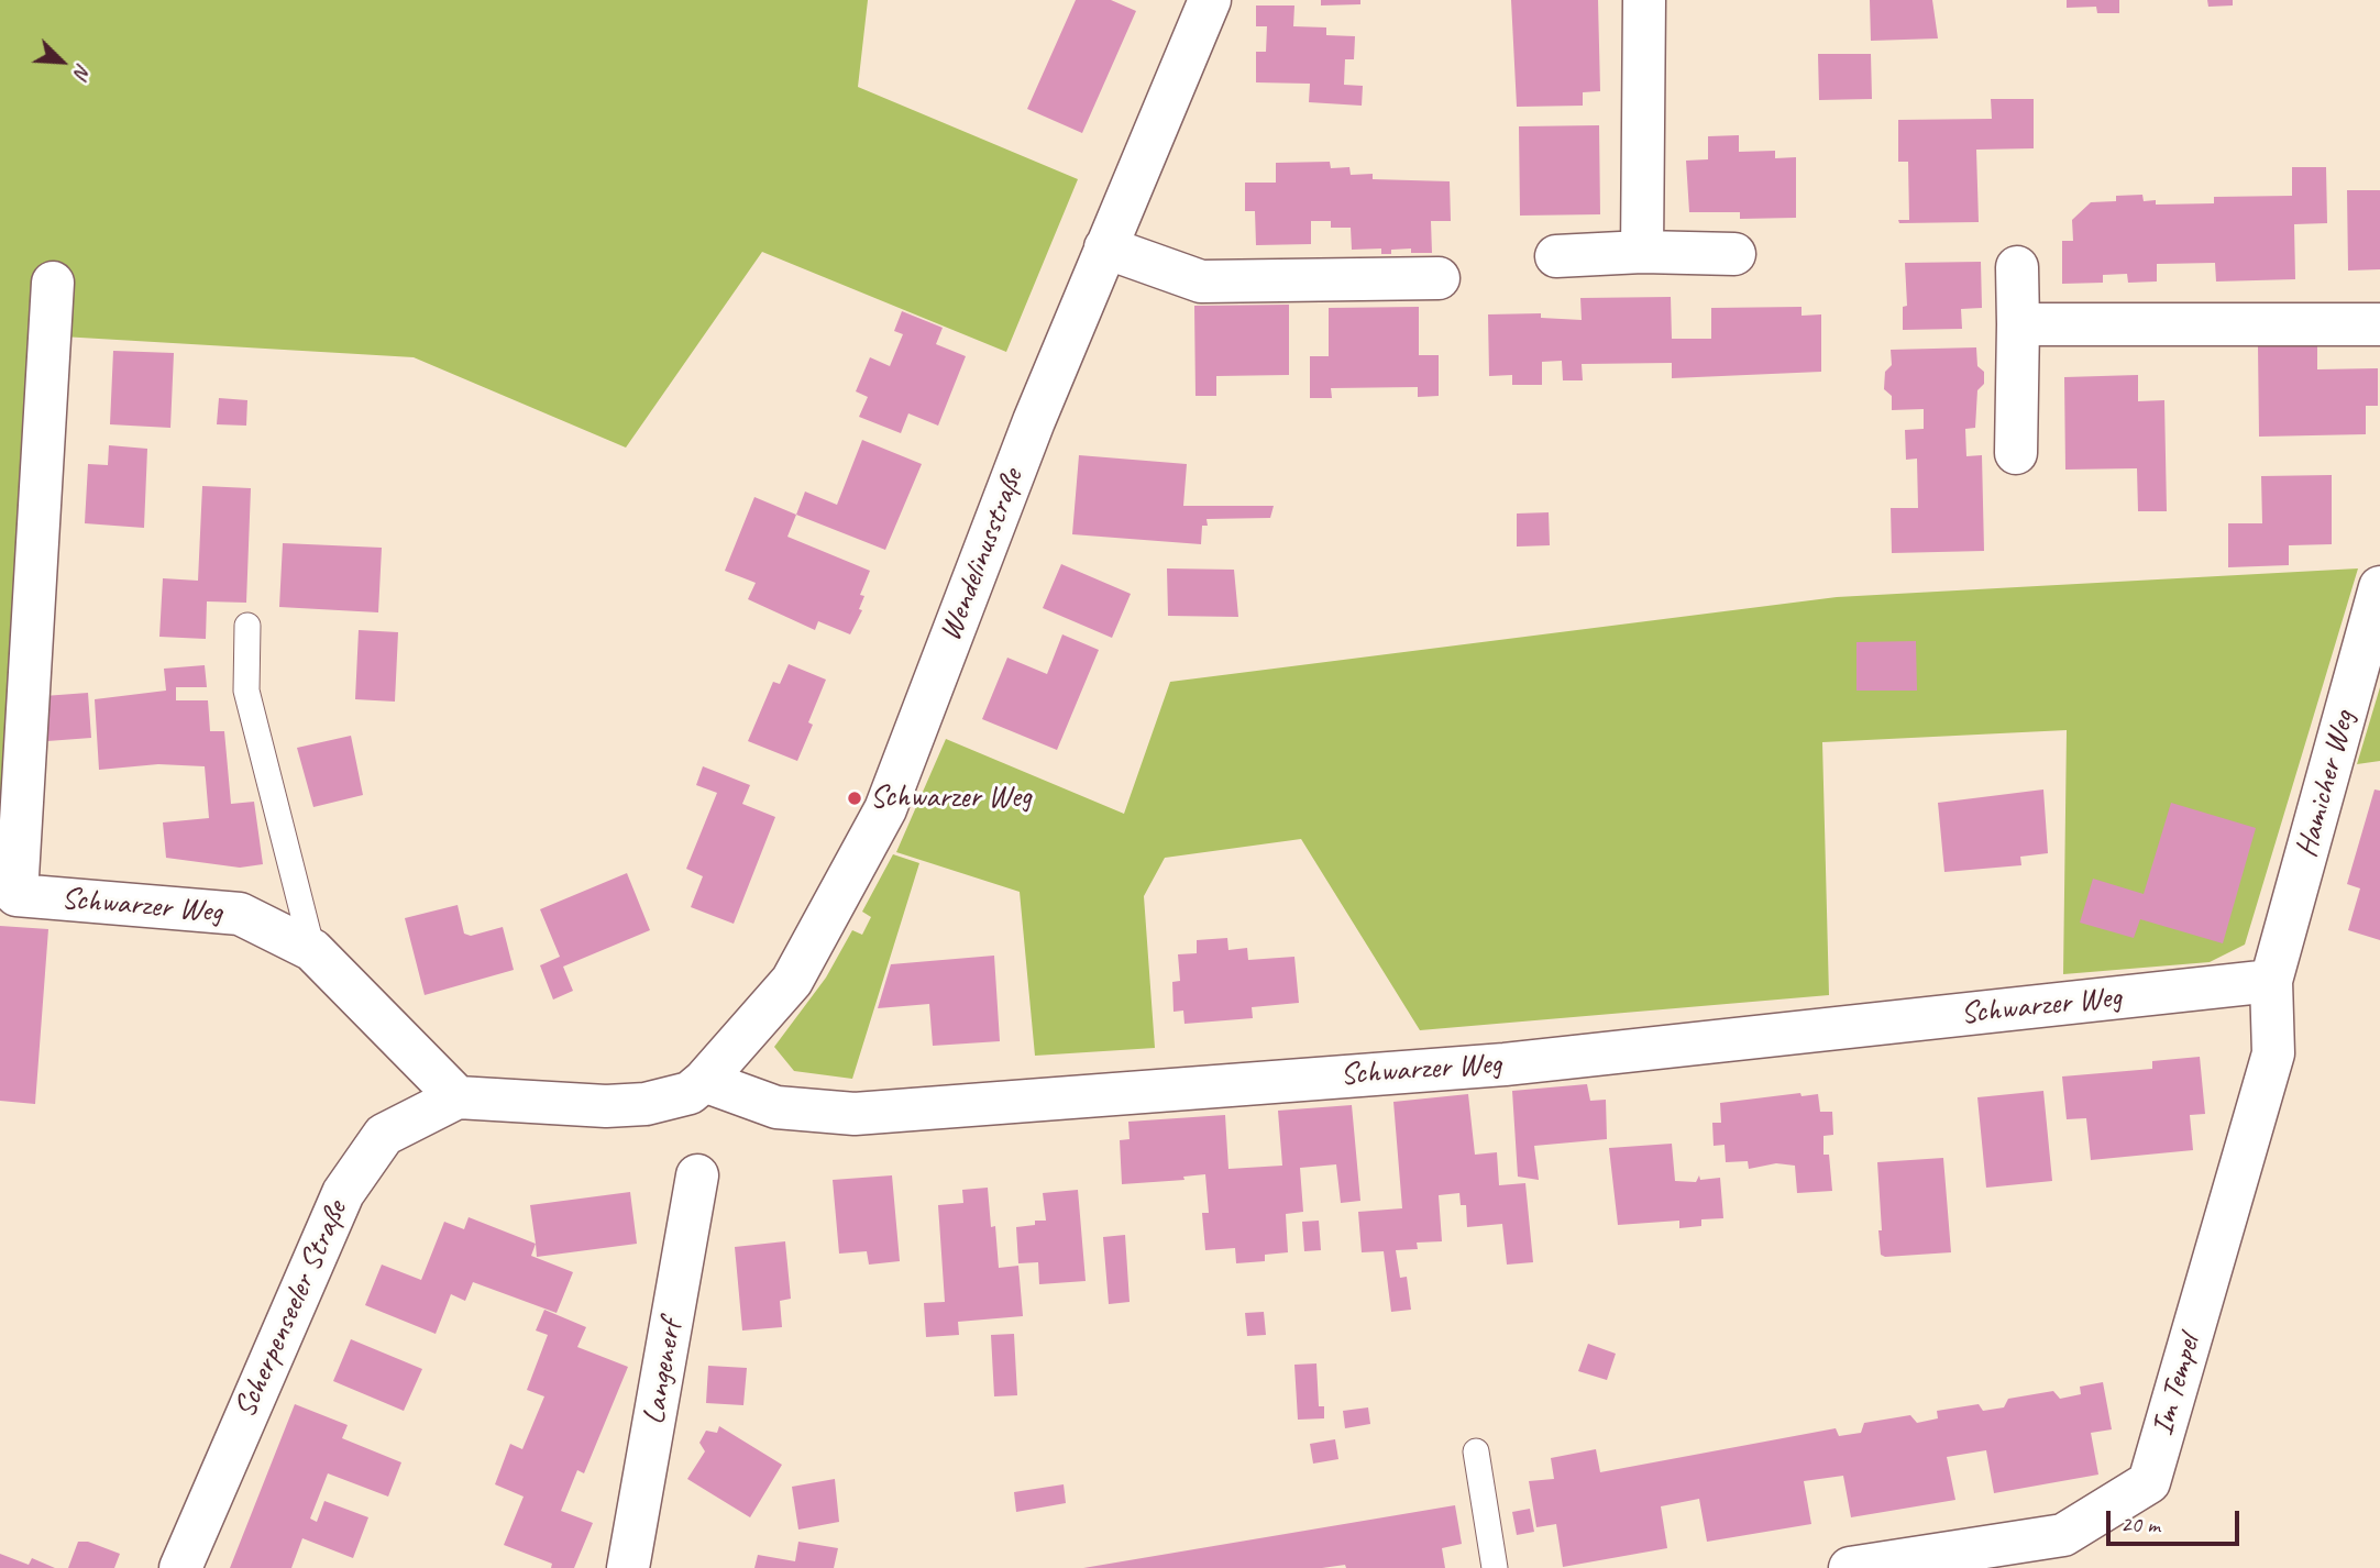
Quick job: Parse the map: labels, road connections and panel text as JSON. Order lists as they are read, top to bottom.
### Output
{
  "streets": {
    "street": [
      "Wendelinusstraße",
      "Hamicher Weg",
      "Schwarzer Weg",
      "Scherpenseeler Straße",
      "Langenerf",
      "Im Tempel"
    ]
  },
  "crossings": [
    ["Wendelinusstraße", "Schwarzer Weg"],
    ["Hamicher Weg", "Schwarzer Weg"],
    ["Hamicher Weg", "Im Tempel"],
    ["Schwarzer Weg", "Scherpenseeler Straße"],
    ["Schwarzer Weg", "Im Tempel"]
  ],
  "places": ["Schwarzer Weg"],
  "scale_bar": "20 m",
  "north": "bottom right"
}
